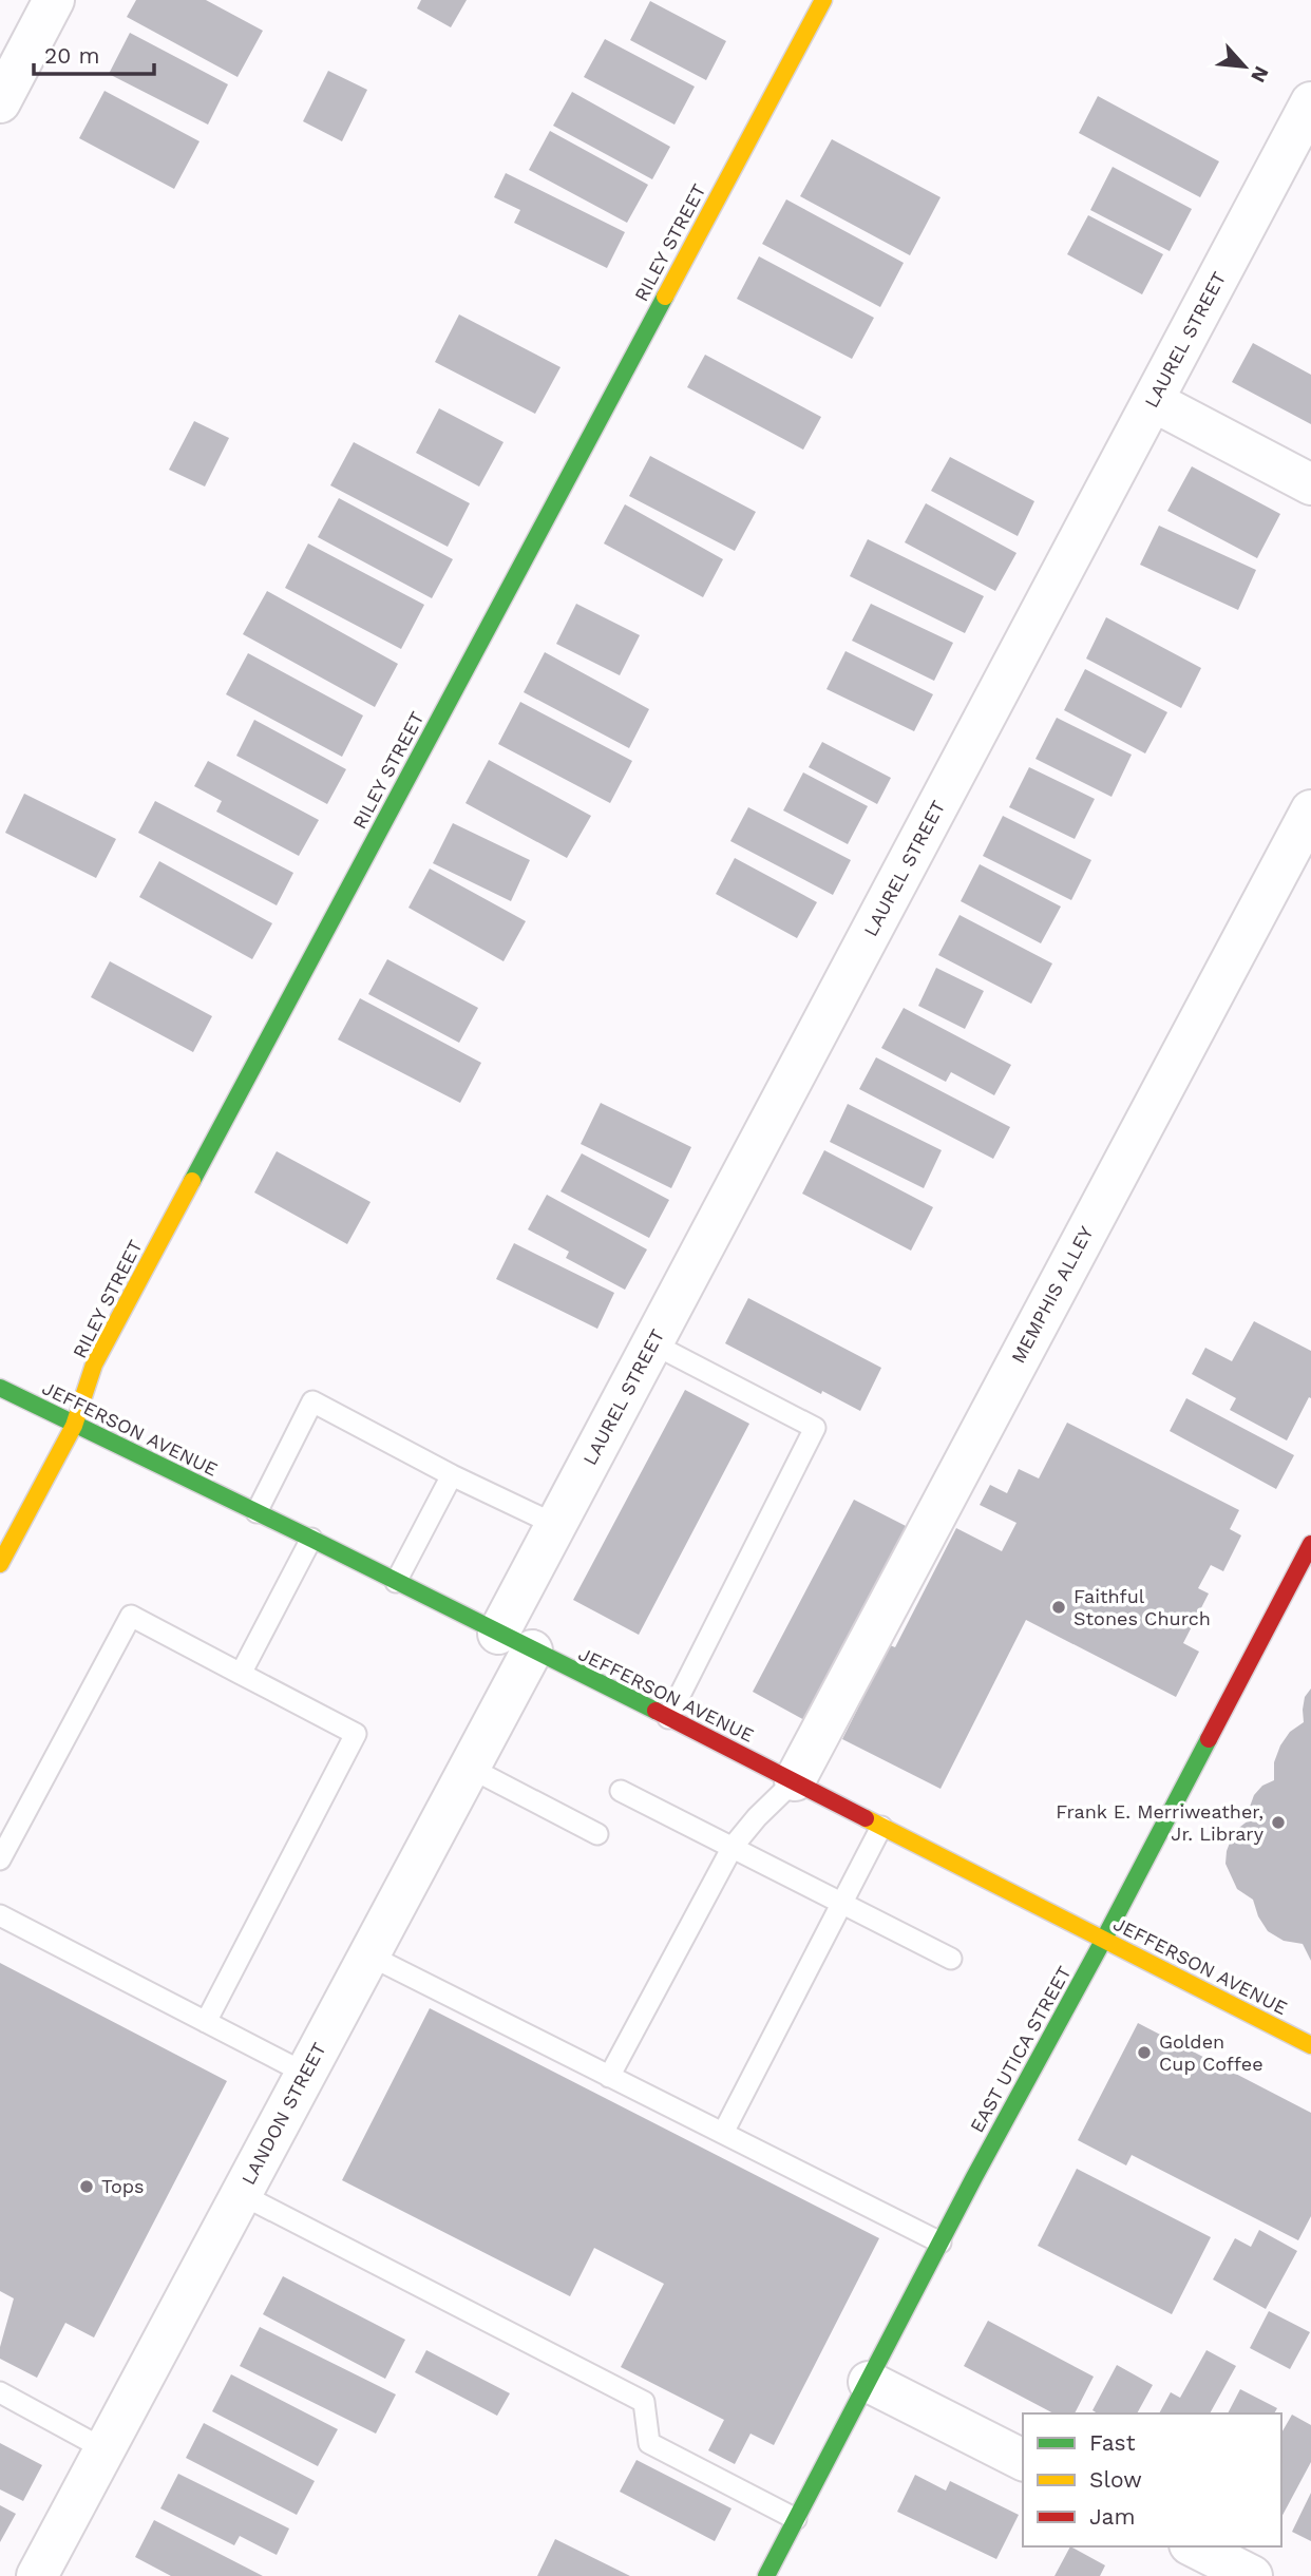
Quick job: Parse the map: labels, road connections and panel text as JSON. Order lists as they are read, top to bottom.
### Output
{
  "streets": {
    "street": [
      "RILEY STREET",
      "LAUREL STREET",
      "MEMPHIS ALLEY",
      "JEFFERSON AVENUE",
      "EAST UTICA STREET",
      "LANDON STREET"
    ]
  },
  "crossings": [
    ["RILEY STREET", "JEFFERSON AVENUE"],
    ["LAUREL STREET", "JEFFERSON AVENUE"],
    ["LAUREL STREET", "LANDON STREET"],
    ["MEMPHIS ALLEY", "JEFFERSON AVENUE"],
    ["JEFFERSON AVENUE", "EAST UTICA STREET"],
    ["JEFFERSON AVENUE", "LANDON STREET"]
  ],
  "places": [
    "Faithful Stones Church",
    "Frank E. Merriweather, Jr. Library",
    "Golden Cup Coffee",
    "Tops"
  ],
  "legend": ["Fast", "Slow", "Jam"],
  "scale_bar": "20 m",
  "north": "bottom right"
}
